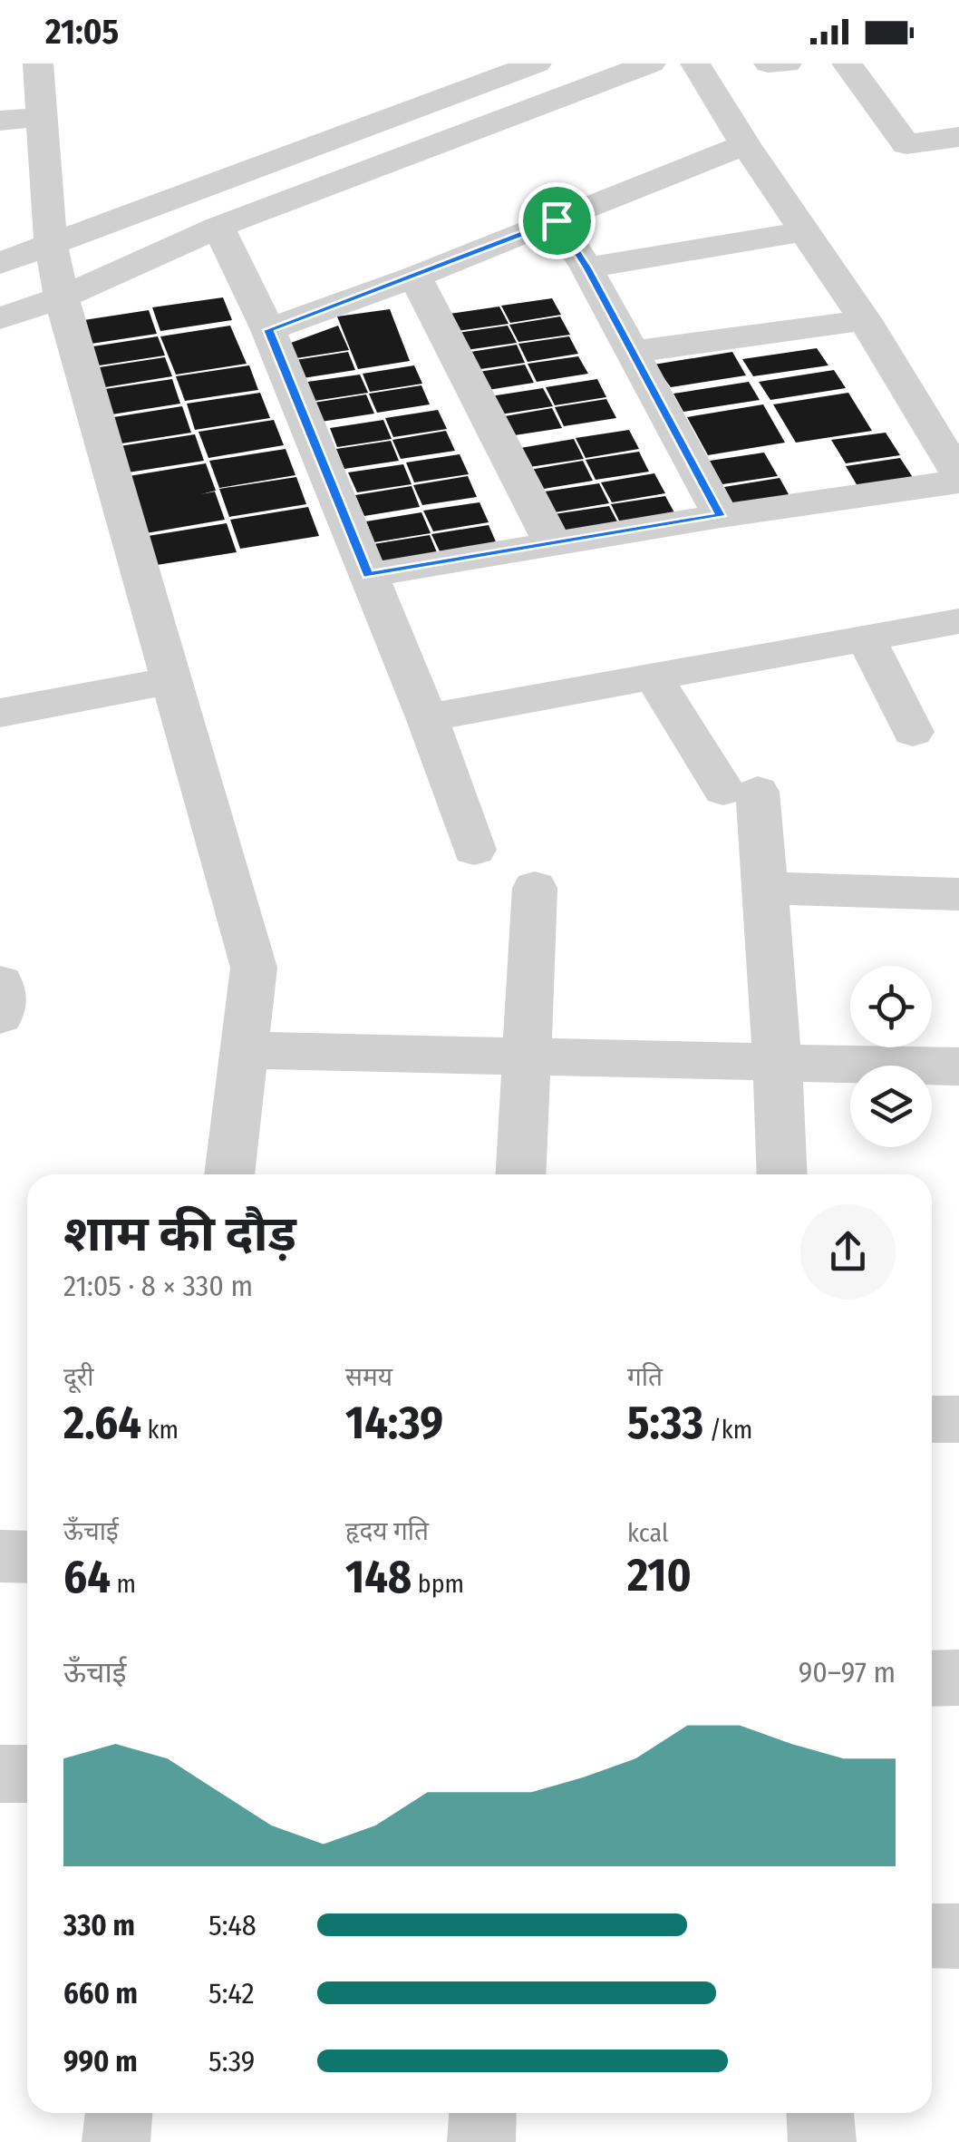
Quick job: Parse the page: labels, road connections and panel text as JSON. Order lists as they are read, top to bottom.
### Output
{
  "page": {
    "status": "21:05",
    "heading": ["शाम की दौड़", "21:05 · 8 × 330 m"],
    "stats": [
      ["दूरी", "2.64 km"],
      ["समय", "14:39"],
      ["गति", "5:33 /km"],
      ["ऊँचाई", "64 m"],
      ["हृदय गति", "148 bpm"],
      ["kcal", "210"]
    ],
    "chart": ["ऊँचाई", "90–97 m"],
    "list": [
      {
        "name": "330 m",
        "note": "5:48"
      },
      {
        "name": "660 m",
        "note": "5:42"
      },
      {
        "name": "990 m",
        "note": "5:39"
      }
    ]
  }
}
